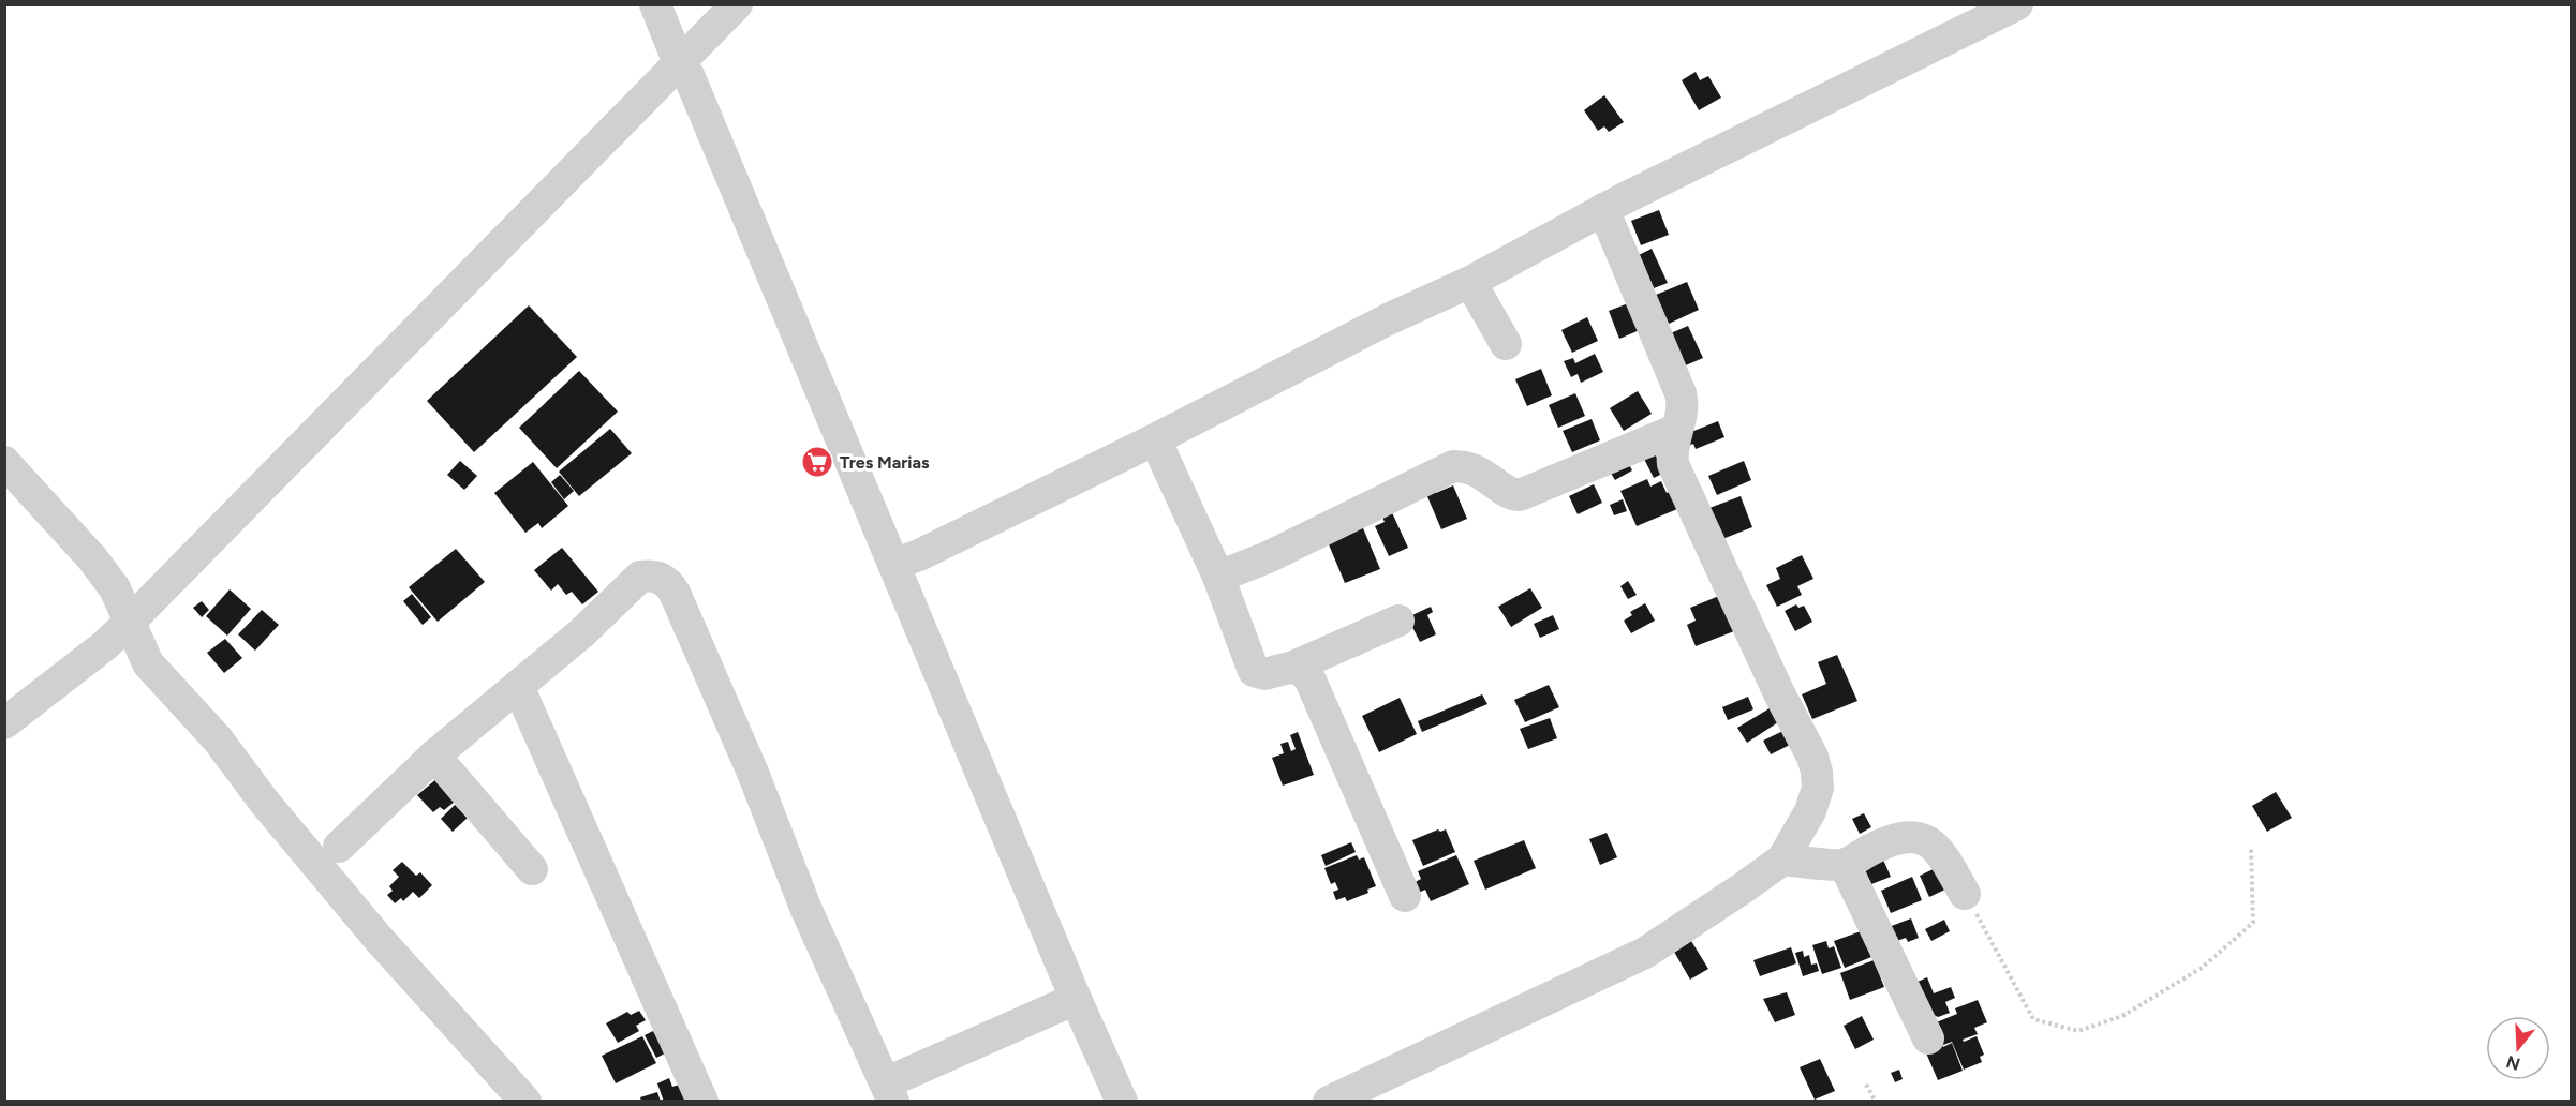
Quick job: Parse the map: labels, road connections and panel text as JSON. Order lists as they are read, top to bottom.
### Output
{
  "places": {
    "supermarket": ["Tres Marias"]
  },
  "north": "bottom"
}
